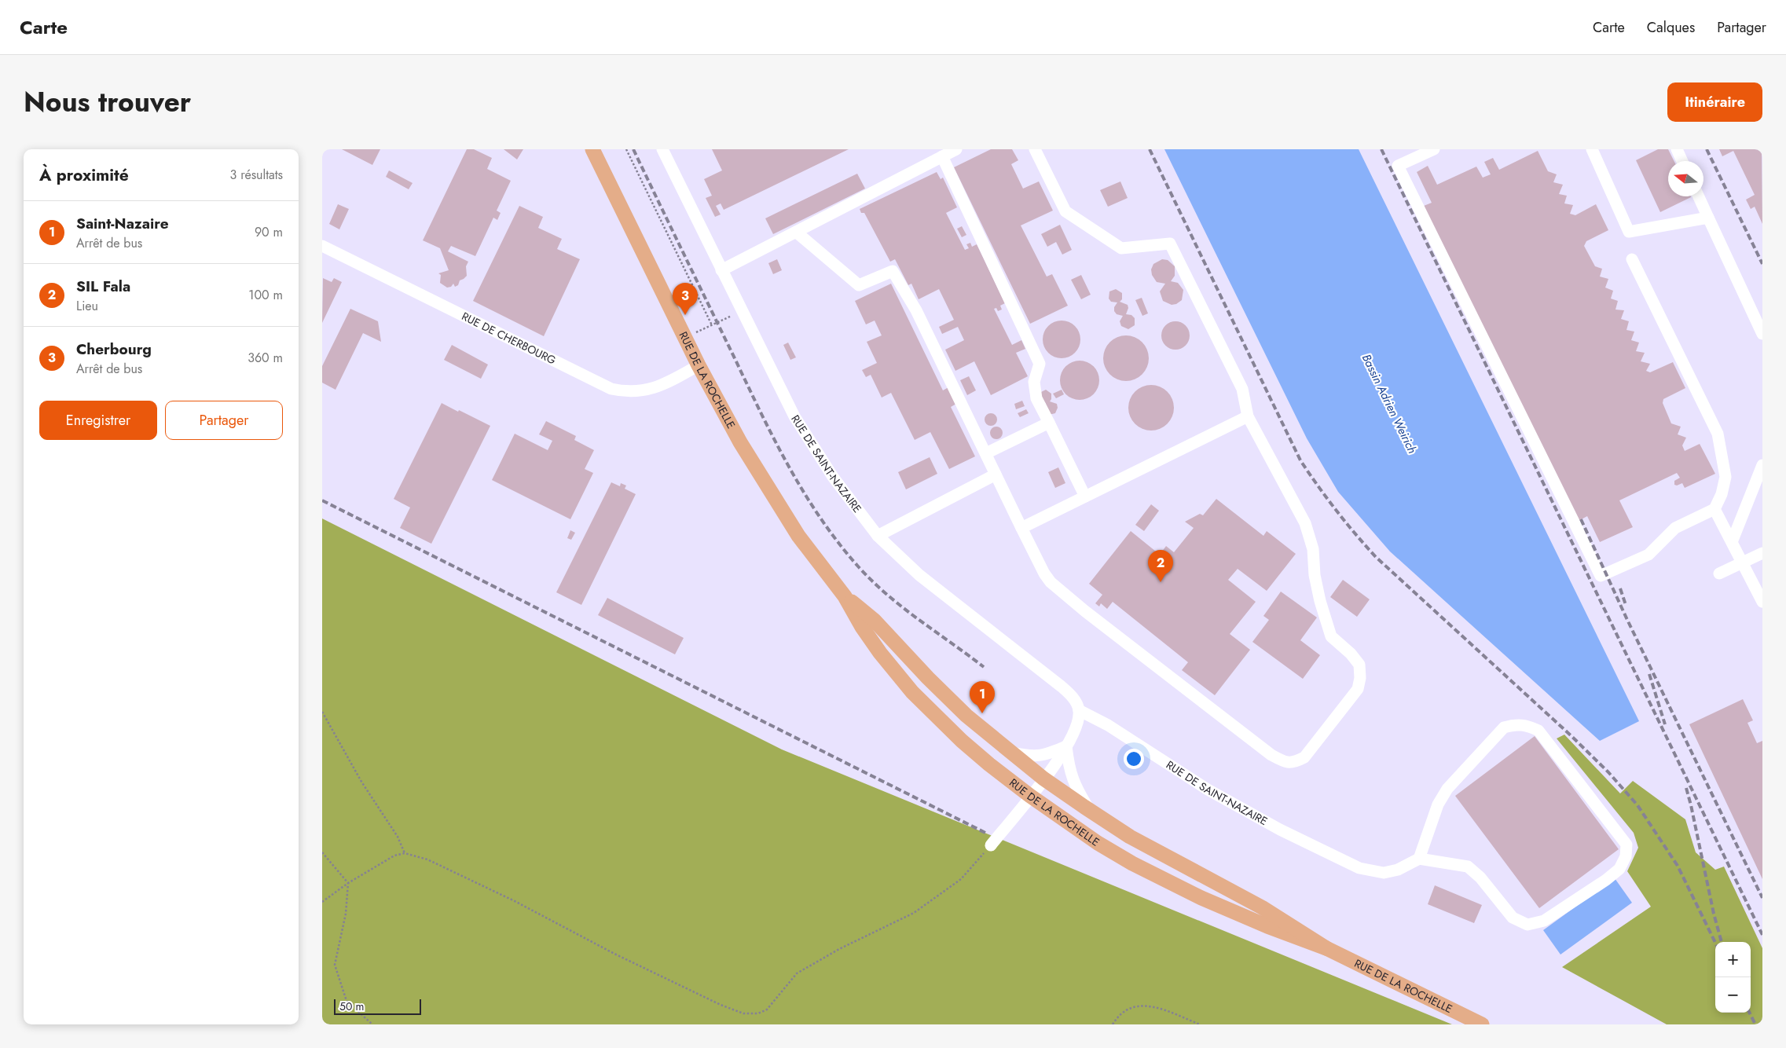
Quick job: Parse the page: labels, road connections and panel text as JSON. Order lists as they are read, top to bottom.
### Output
{
  "streets": {
    "main road": ["RUE DE LA ROCHELLE"],
    "street": ["RUE DE CHERBOURG", "RUE DE SAINT-NAZAIRE"]
  },
  "crossings": [
    ["RUE DE CHERBOURG", "RUE DE LA ROCHELLE"]
  ],
  "water": ["Bassin Adrien Weirich"],
  "scale_bar": "50 m",
  "north": "left",
  "page": {
    "header": "Carte",
    "nav": ["Carte", "Calques", "Partager"],
    "title": "Nous trouver",
    "buttons": [
      "Itinéraire",
      ["Enregistrer", "Partager"]
    ],
    "heading": ["À proximité", "3 résultats"],
    "list": [
      {
        "mark": "1",
        "name": "Saint-Nazaire",
        "note": "Arrêt de bus",
        "value": "90 m"
      },
      {
        "mark": "2",
        "name": "SIL Fala",
        "note": "Lieu",
        "value": "100 m"
      },
      {
        "mark": "3",
        "name": "Cherbourg",
        "note": "Arrêt de bus",
        "value": "360 m"
      }
    ],
    "pins": ["3", "2", "1"],
    "map_buttons": ["+", "−"],
    "scale": "50 m"
  }
}
